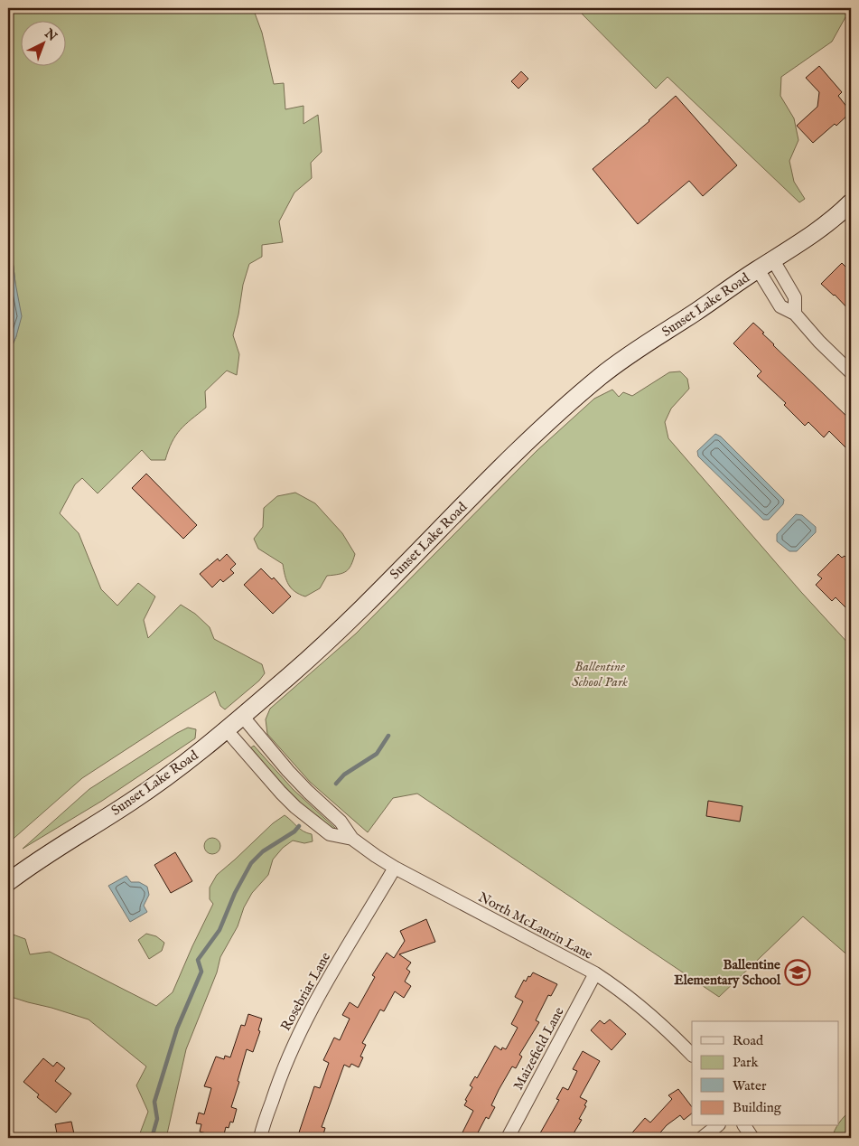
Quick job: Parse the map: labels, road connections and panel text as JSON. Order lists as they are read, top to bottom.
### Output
{
  "streets": {
    "main road": ["Sunset Lake Road"],
    "street": ["North McLaurin Lane", "Rosebriar Lane", "Maizefield Lane"]
  },
  "crossings": [
    ["Sunset Lake Road", "North McLaurin Lane"],
    ["North McLaurin Lane", "Rosebriar Lane"],
    ["North McLaurin Lane", "Maizefield Lane"]
  ],
  "parks": ["Ballentine School Park"],
  "places": {
    "school or university": ["Ballentine Elementary School"]
  },
  "legend": [
    "Road",
    "Park",
    "Water",
    "Building"
  ],
  "north": "top right"
}
